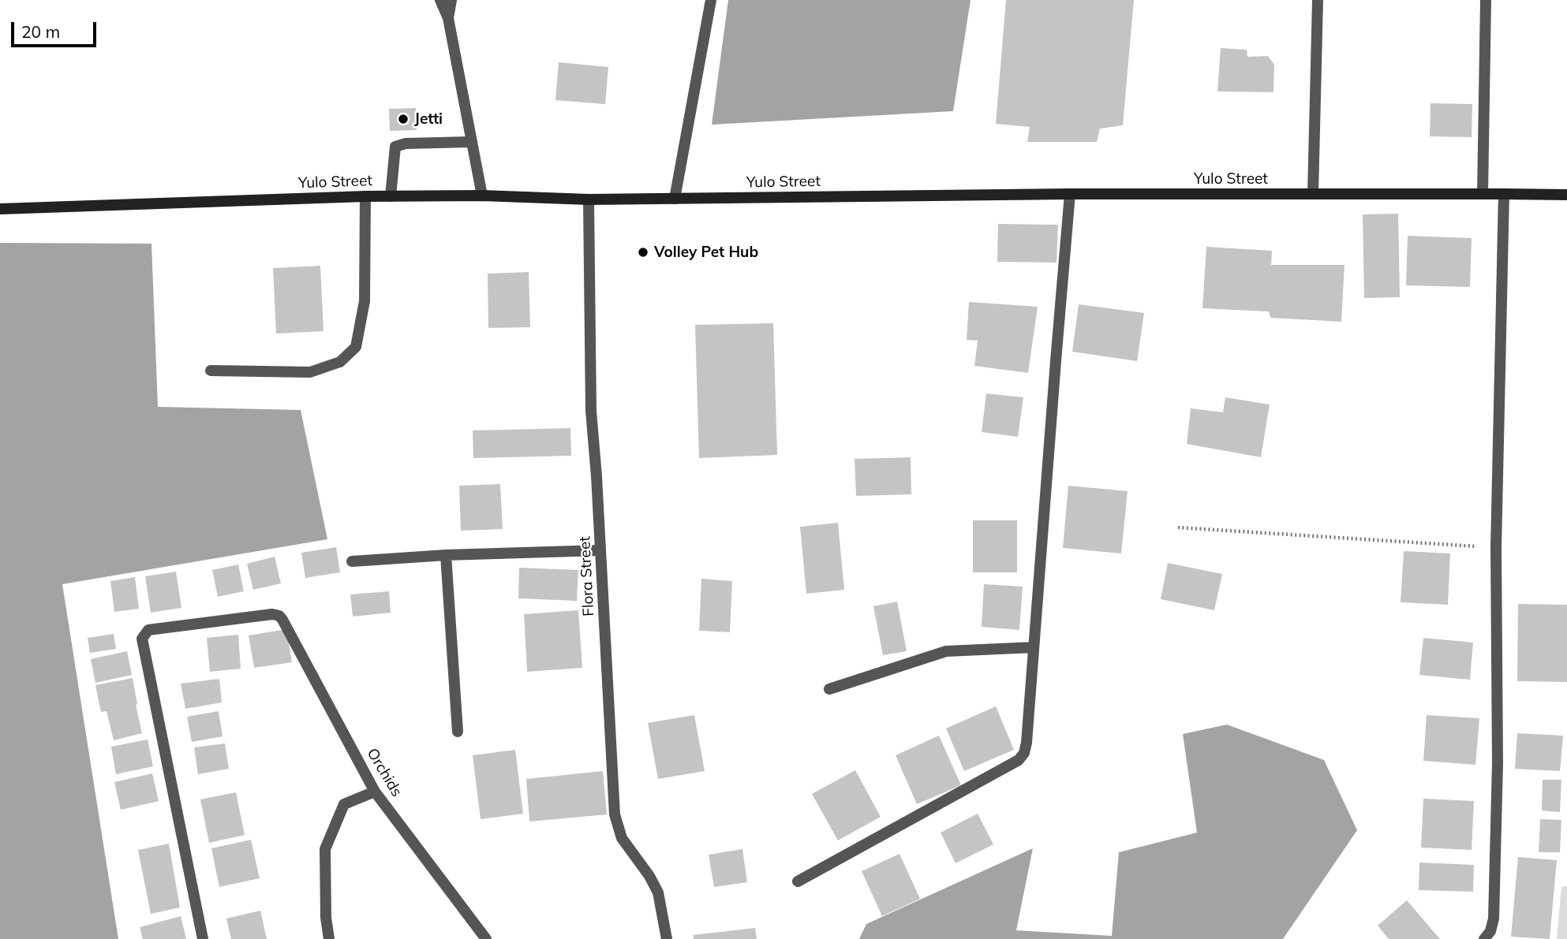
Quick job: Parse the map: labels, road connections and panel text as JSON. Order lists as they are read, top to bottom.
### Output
{
  "streets": {
    "main road": ["Yulo Street"],
    "street": ["Flora Street", "Orchids"]
  },
  "crossings": [
    ["Yulo Street", "Flora Street"]
  ],
  "places": ["Jetti", "Volley Pet Hub"],
  "scale_bar": "20 m"
}
